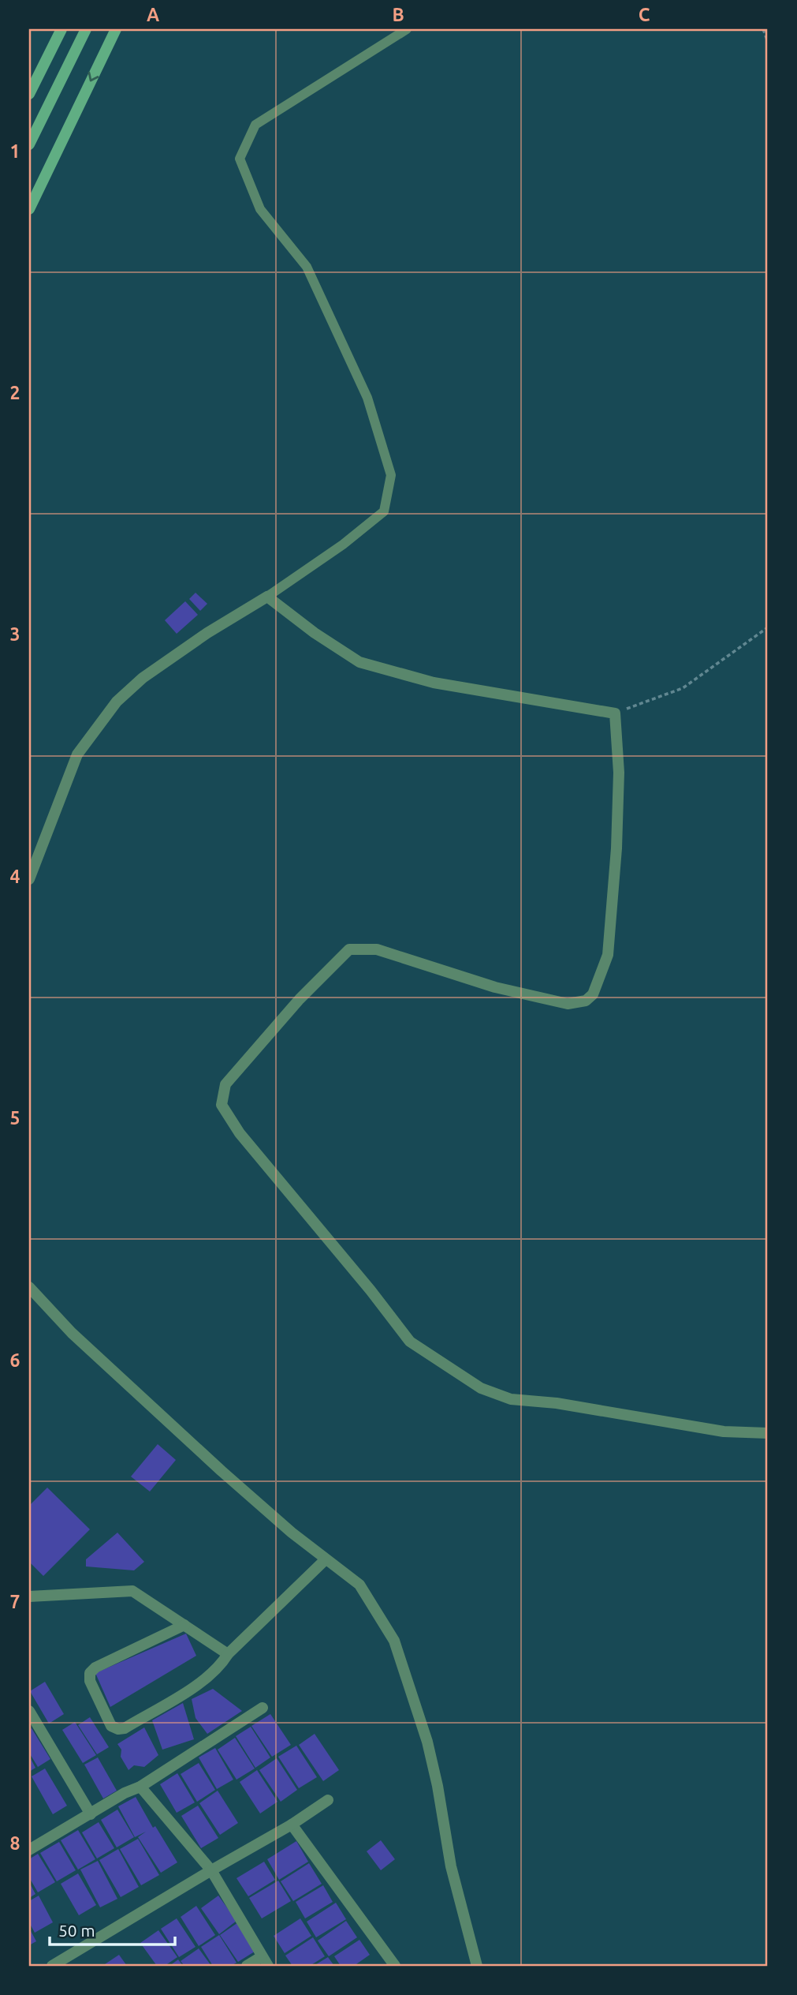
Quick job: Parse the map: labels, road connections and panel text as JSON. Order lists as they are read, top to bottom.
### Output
{
  "scale_bar": "50 m",
  "grid": {
    "columns": ["A", "B", "C"],
    "rows": [
      "1",
      "2",
      "3",
      "4",
      "5",
      "6",
      "7",
      "8"
    ]
  }
}
